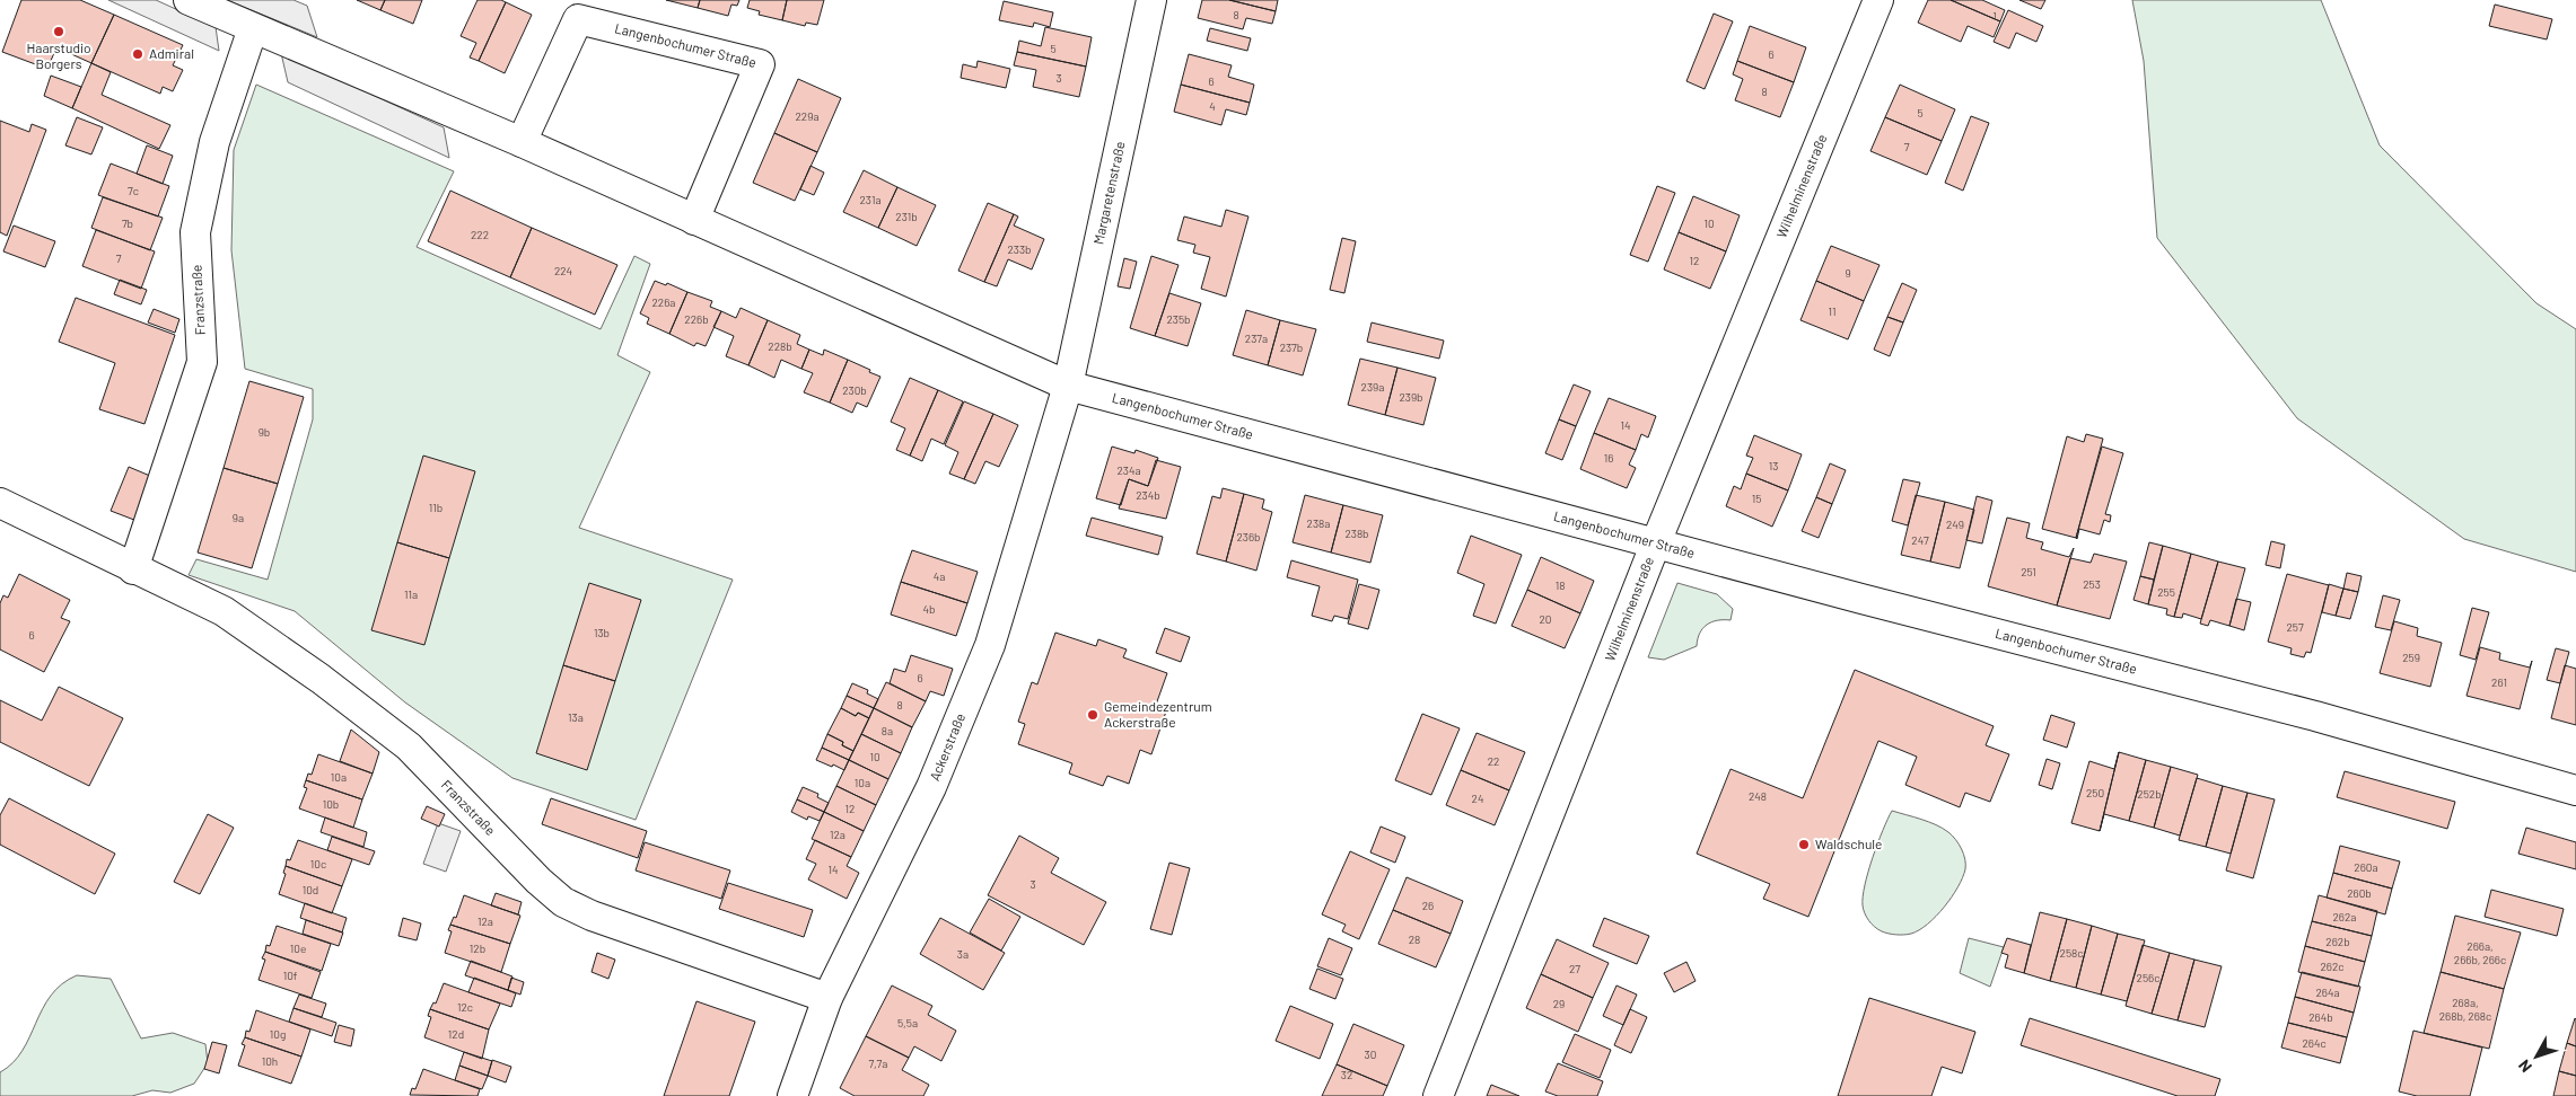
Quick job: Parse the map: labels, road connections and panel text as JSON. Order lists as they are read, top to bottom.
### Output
{
  "streets": {
    "street": [
      "Langenbochumer Straße",
      "Wilhelminenstraße",
      "Margaretenstraße",
      "Franzstraße",
      "Ackerstraße"
    ]
  },
  "crossings": [
    ["Langenbochumer Straße", "Wilhelminenstraße"],
    ["Langenbochumer Straße", "Margaretenstraße"],
    ["Langenbochumer Straße", "Franzstraße"],
    ["Langenbochumer Straße", "Ackerstraße"],
    ["Margaretenstraße", "Ackerstraße"],
    ["Franzstraße", "Ackerstraße"]
  ],
  "places": [
    "Haarstudio Borgers",
    "Admiral",
    "Gemeindezentrum Ackerstraße",
    "Waldschule"
  ],
  "house_numbers": [
    "8",
    "1",
    "5",
    "6",
    "3",
    "6",
    "8",
    "4",
    "5",
    "229a",
    "7",
    "7c",
    "231a",
    "231b",
    "7b",
    "10",
    "222",
    "233b",
    "7",
    "12",
    "224",
    "9",
    "226a",
    "11",
    "226b",
    "235b",
    "237a",
    "228b",
    "237b",
    "239a",
    "230b",
    "239b",
    "14",
    "9b",
    "16",
    "13",
    "234a",
    "234b",
    "15",
    "11b",
    "9a",
    "238a",
    "249",
    "238b",
    "236b",
    "247",
    "251",
    "4a",
    "253",
    "18",
    "255",
    "11a",
    "4b",
    "20",
    "257",
    "13b",
    "6",
    "259",
    "6",
    "261",
    "8",
    "13a",
    "8a",
    "10",
    "22",
    "10a",
    "10a",
    "250",
    "252b",
    "248",
    "24",
    "10b",
    "12",
    "12a",
    "10c",
    "260a",
    "14",
    "3",
    "10d",
    "260b",
    "26",
    "262a",
    "12a",
    "28",
    "262b",
    "266a, 266b, 266c",
    "10e",
    "12b",
    "258c",
    "3a",
    "262c",
    "27",
    "10f",
    "256c",
    "264a",
    "268a, 268b, 268c",
    "29",
    "12c",
    "264b",
    "5,5a",
    "10g",
    "12d",
    "264c",
    "30",
    "10h",
    "7,7a",
    "32"
  ],
  "north": "bottom left"
}
